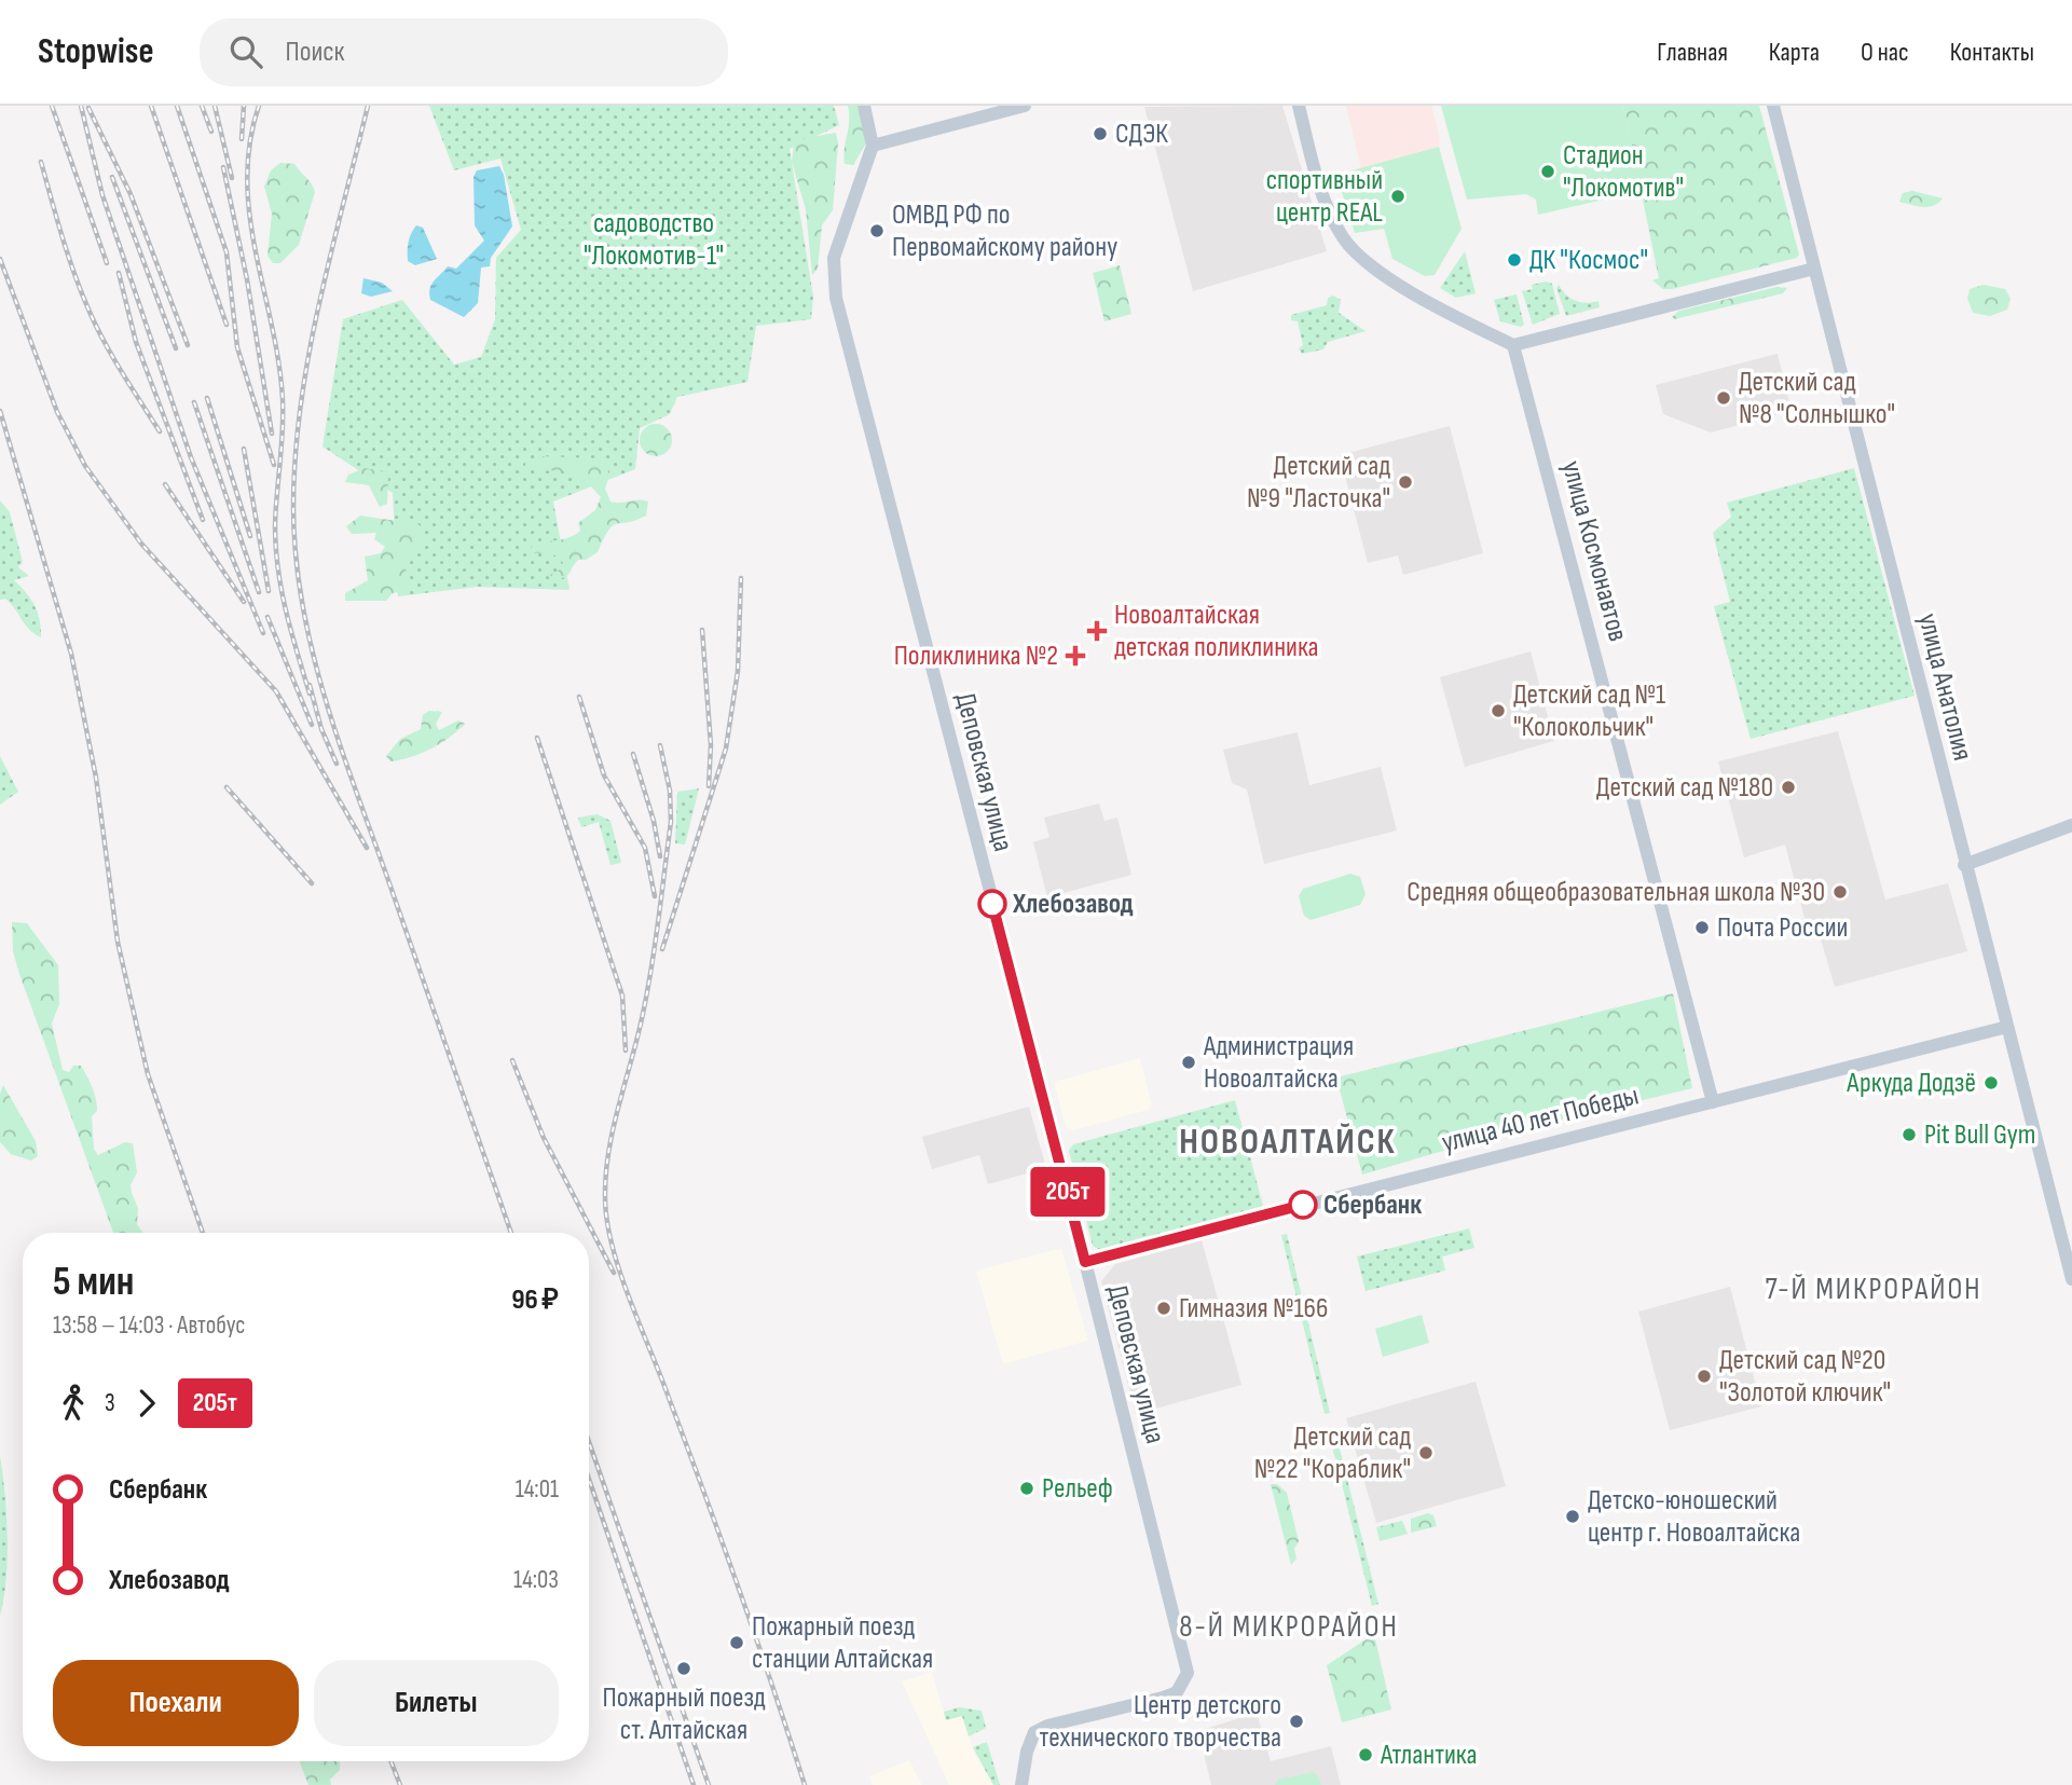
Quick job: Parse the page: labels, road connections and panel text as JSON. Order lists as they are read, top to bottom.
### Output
{
  "streets": {
    "street": [
      "улица Космонавтов",
      "улица Анатолия",
      "Деповская улица",
      "улица 40 лет Победы"
    ]
  },
  "crossings": [
    ["улица Космонавтов", "улица 40 лет Победы"],
    ["улица Анатолия", "улица 40 лет Победы"],
    ["Деповская улица", "улица 40 лет Победы"]
  ],
  "districts": ["НОВОАЛТАЙСК", "7-Й МИКРОРАЙОН", "8-Й МИКРОРАЙОН"],
  "parks": ["садоводство \"Локомотив-1\""],
  "places": {
    "other": [
      "СДЭК",
      "Стадион \"Локомотив\"",
      "спортивный центр REAL",
      "ОМВД РФ по Первомайскому району",
      "ДК \"Космос\"",
      "Детский сад №8 \"Солнышко\"",
      "Детский сад №9 \"Ласточка\"",
      "Детский сад №1 \"Колокольчик\"",
      "Детский сад №180",
      "Средняя общеобразовательная школа №30",
      "Хлебозавод",
      "Почта России",
      "Администрация Новоалтайска",
      "Аркуда Додзё",
      "Pit Bull Gym",
      "Сбербанк",
      "Гимназия №166",
      "Детский сад №20 \"Золотой ключик\"",
      "Детский сад №22 \"Кораблик\"",
      "Рельеф",
      "Детско-юношеский центр г. Новоалтайска",
      "Пожарный поезд станции Алтайская",
      "Пожарный поезд ст. Алтайская",
      "Центр детского технического творчества",
      "Атлантика"
    ],
    "health": ["Новоалтайская детская поликлиника", "Поликлиника №2"]
  },
  "lines": ["bus line 205т"],
  "page": {
    "header": "Stopwise",
    "search": "Поиск",
    "nav": [
      "Главная",
      "Карта",
      "О нас",
      "Контакты"
    ],
    "on_map": "205т",
    "heading": ["5 мин", "13:58 – 14:03 · Автобус", "96 ₽"],
    "legs": ["3", "205т"],
    "list": [
      {
        "name": "Сбербанк",
        "value": "14:01"
      },
      {
        "name": "Хлебозавод",
        "value": "14:03"
      }
    ],
    "buttons": ["Поехали", "Билеты"]
  }
}
